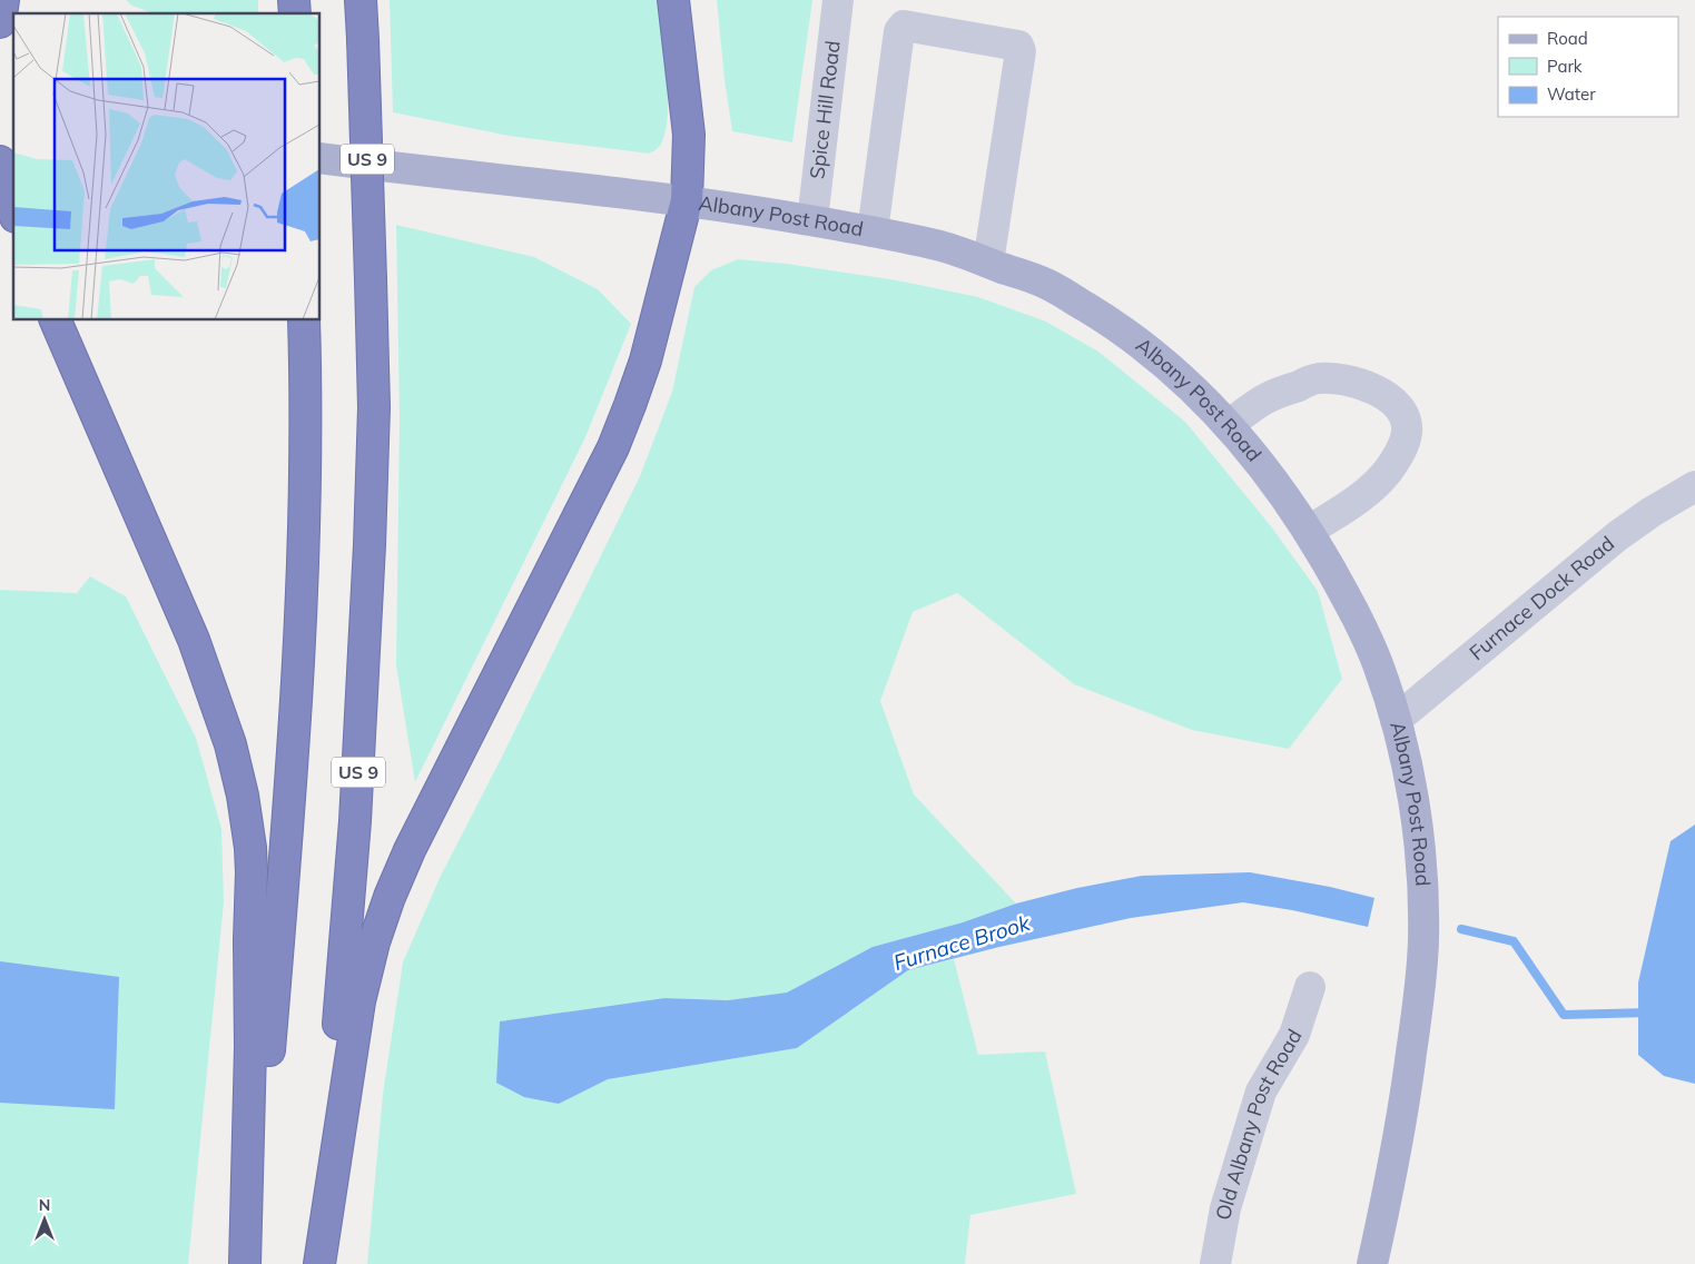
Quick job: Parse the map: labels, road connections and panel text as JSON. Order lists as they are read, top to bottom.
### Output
{
  "streets": {
    "highway": ["US 9"],
    "main road": ["Albany Post Road"],
    "street": ["Spice Hill Road", "Furnace Dock Road", "Old Albany Post Road"]
  },
  "crossings": [
    ["Spice Hill Road", "Albany Post Road"],
    ["Albany Post Road", "Furnace Dock Road"]
  ],
  "water": ["Furnace Brook"],
  "legend": ["Road", "Park", "Water"],
  "north": "top"
}
